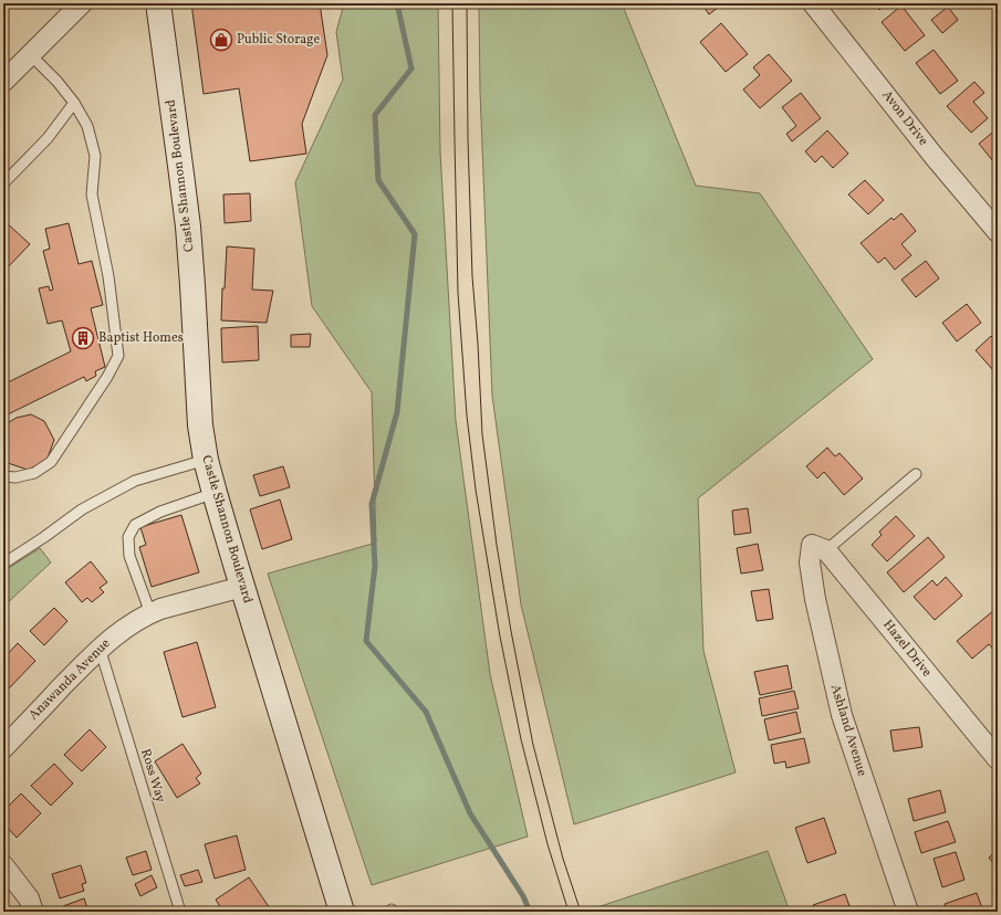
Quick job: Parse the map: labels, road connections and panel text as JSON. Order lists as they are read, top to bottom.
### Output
{
  "streets": {
    "street": [
      "Avon Drive",
      "Castle Shannon Boulevard",
      "Hazel Drive",
      "Anawanda Avenue",
      "Ashland Avenue"
    ],
    "lane": ["Ross Way"]
  },
  "crossings": [
    ["Castle Shannon Boulevard", "Anawanda Avenue"],
    ["Hazel Drive", "Ashland Avenue"],
    ["Anawanda Avenue", "Ross Way"]
  ],
  "places": {
    "shop": ["Public Storage"],
    "building": ["Baptist Homes"]
  }
}
